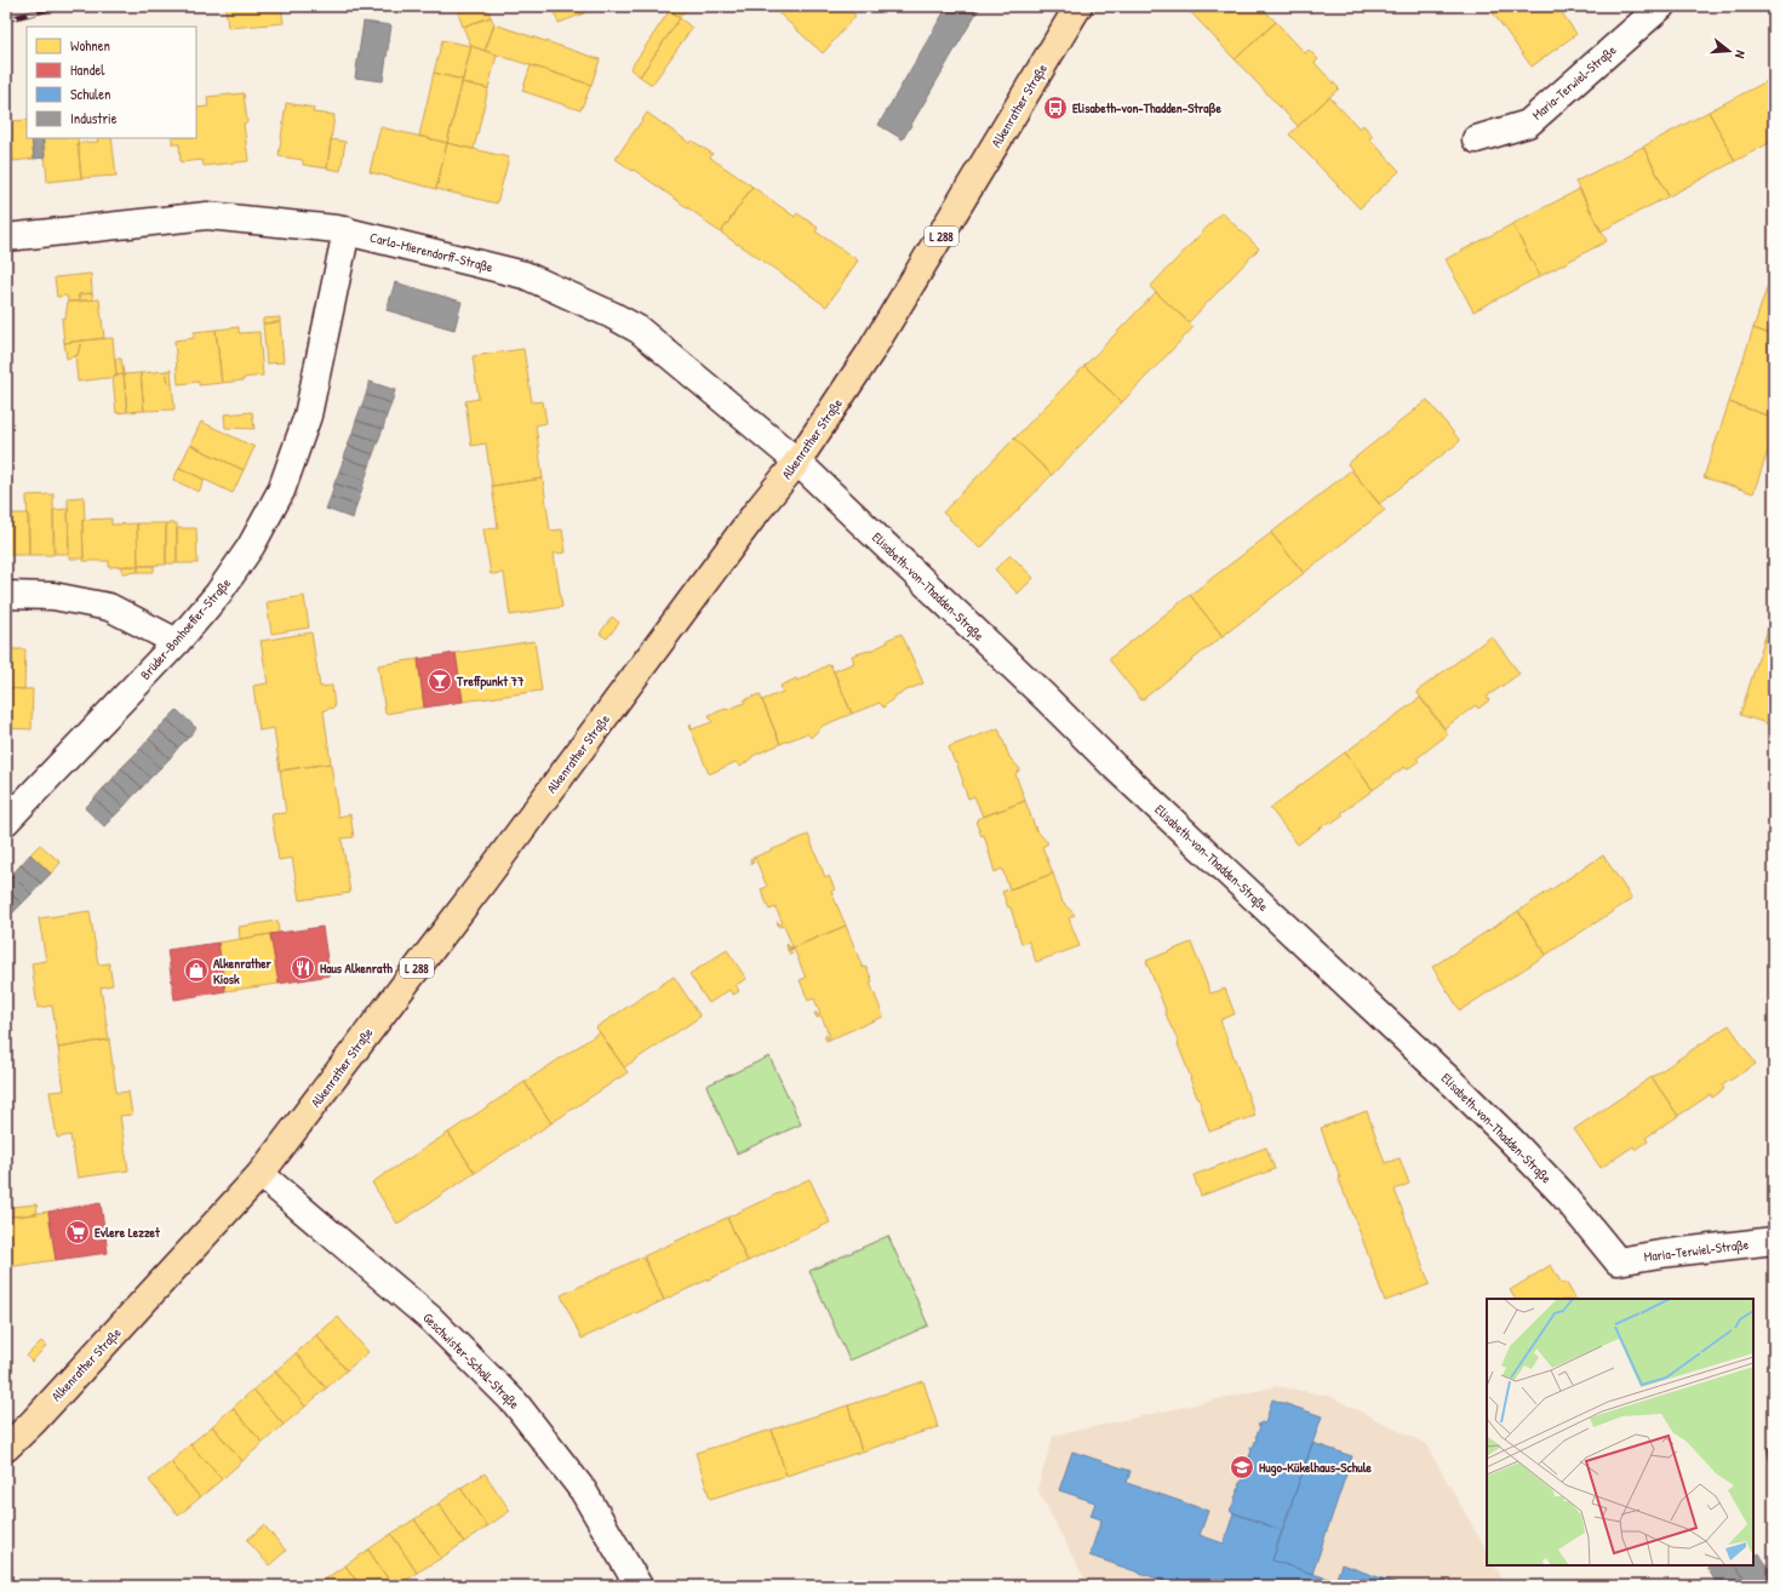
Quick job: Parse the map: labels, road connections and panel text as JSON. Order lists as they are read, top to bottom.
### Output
{
  "streets": {
    "main road": ["Alkenrather Straße", "L 288"],
    "street": [
      "Maria-Terwiel-Straße",
      "Carlo-Mierendorff-Straße",
      "Elisabeth-von-Thadden-Straße",
      "Brüder-Bonhoeffer-Straße",
      "Geschwister-Scholl-Straße"
    ]
  },
  "crossings": [
    ["Maria-Terwiel-Straße", "Elisabeth-von-Thadden-Straße"],
    ["Alkenrather Straße", "Carlo-Mierendorff-Straße"],
    ["Alkenrather Straße", "Elisabeth-von-Thadden-Straße"],
    ["Alkenrather Straße", "Geschwister-Scholl-Straße"],
    ["Carlo-Mierendorff-Straße", "Elisabeth-von-Thadden-Straße"],
    ["Carlo-Mierendorff-Straße", "Brüder-Bonhoeffer-Straße"]
  ],
  "places": {
    "bus stop": ["Elisabeth-von-Thadden-Straße"],
    "bar": ["Treffpunkt 77"],
    "restaurant": ["Haus Alkenrath"],
    "shop": ["Alkenrather Kiosk"],
    "supermarket": ["Evlere Lezzet"],
    "school or university": ["Hugo-Kükelhaus-Schule"]
  },
  "legend": [
    "Wohnen",
    "Handel",
    "Schulen",
    "Industrie"
  ],
  "north": "right"
}
